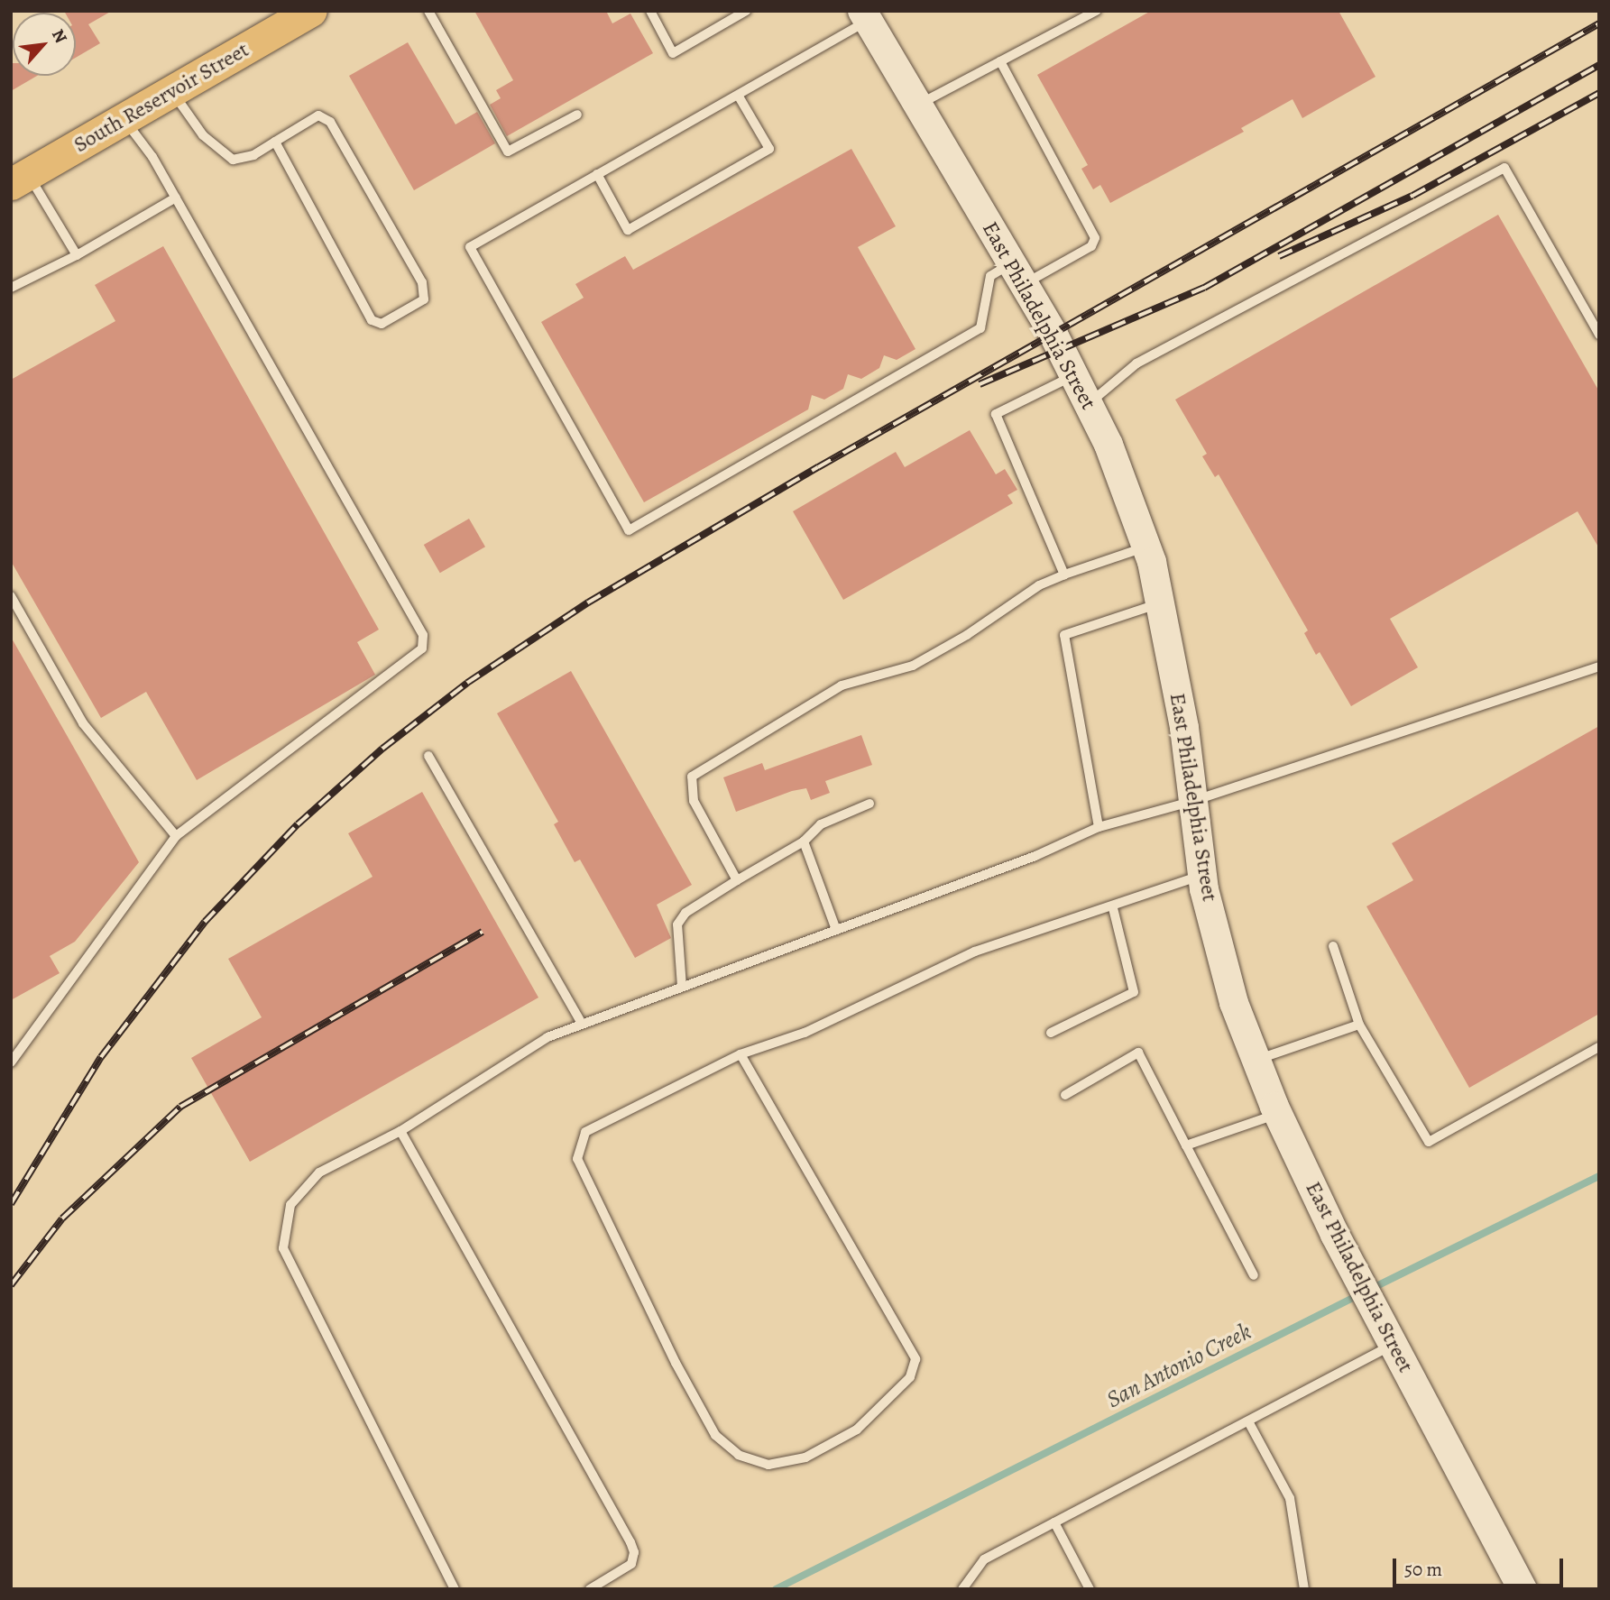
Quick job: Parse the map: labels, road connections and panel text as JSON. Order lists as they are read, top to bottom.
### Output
{
  "streets": {
    "main road": ["South Reservoir Street"],
    "street": ["East Philadelphia Street"]
  },
  "water": ["San Antonio Creek"],
  "scale_bar": "50 m",
  "north": "top right"
}
